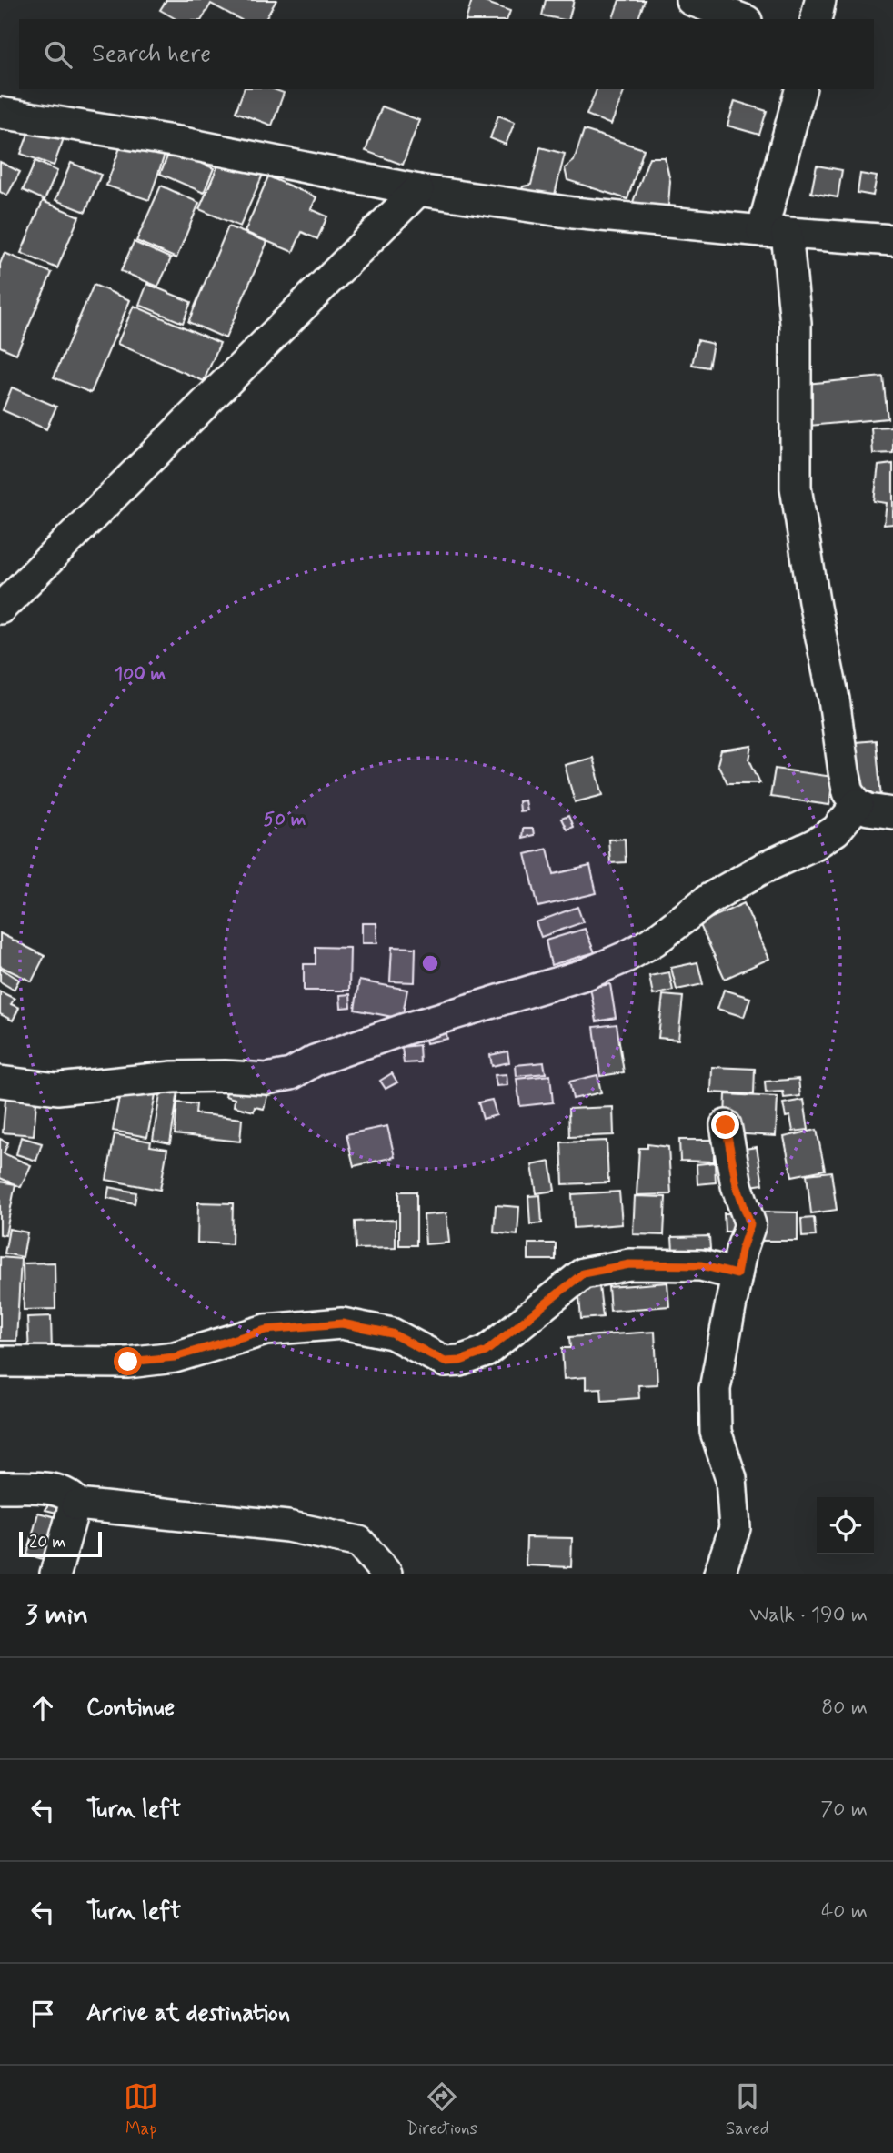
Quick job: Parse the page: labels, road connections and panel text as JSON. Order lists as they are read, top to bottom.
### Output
{
  "scale_bar": "20 m",
  "page": {
    "search": "Search here",
    "scale": "20 m",
    "heading": ["3 min", "Walk · 190 m"],
    "list": [
      ["Continue", "80 m"],
      ["Turn left", "70 m"],
      ["Turn left", "40 m"],
      "Arrive at destination"
    ],
    "nav": ["Map", "Directions", "Saved"]
  },
  "rings": ["100 m", "50 m"]
}
